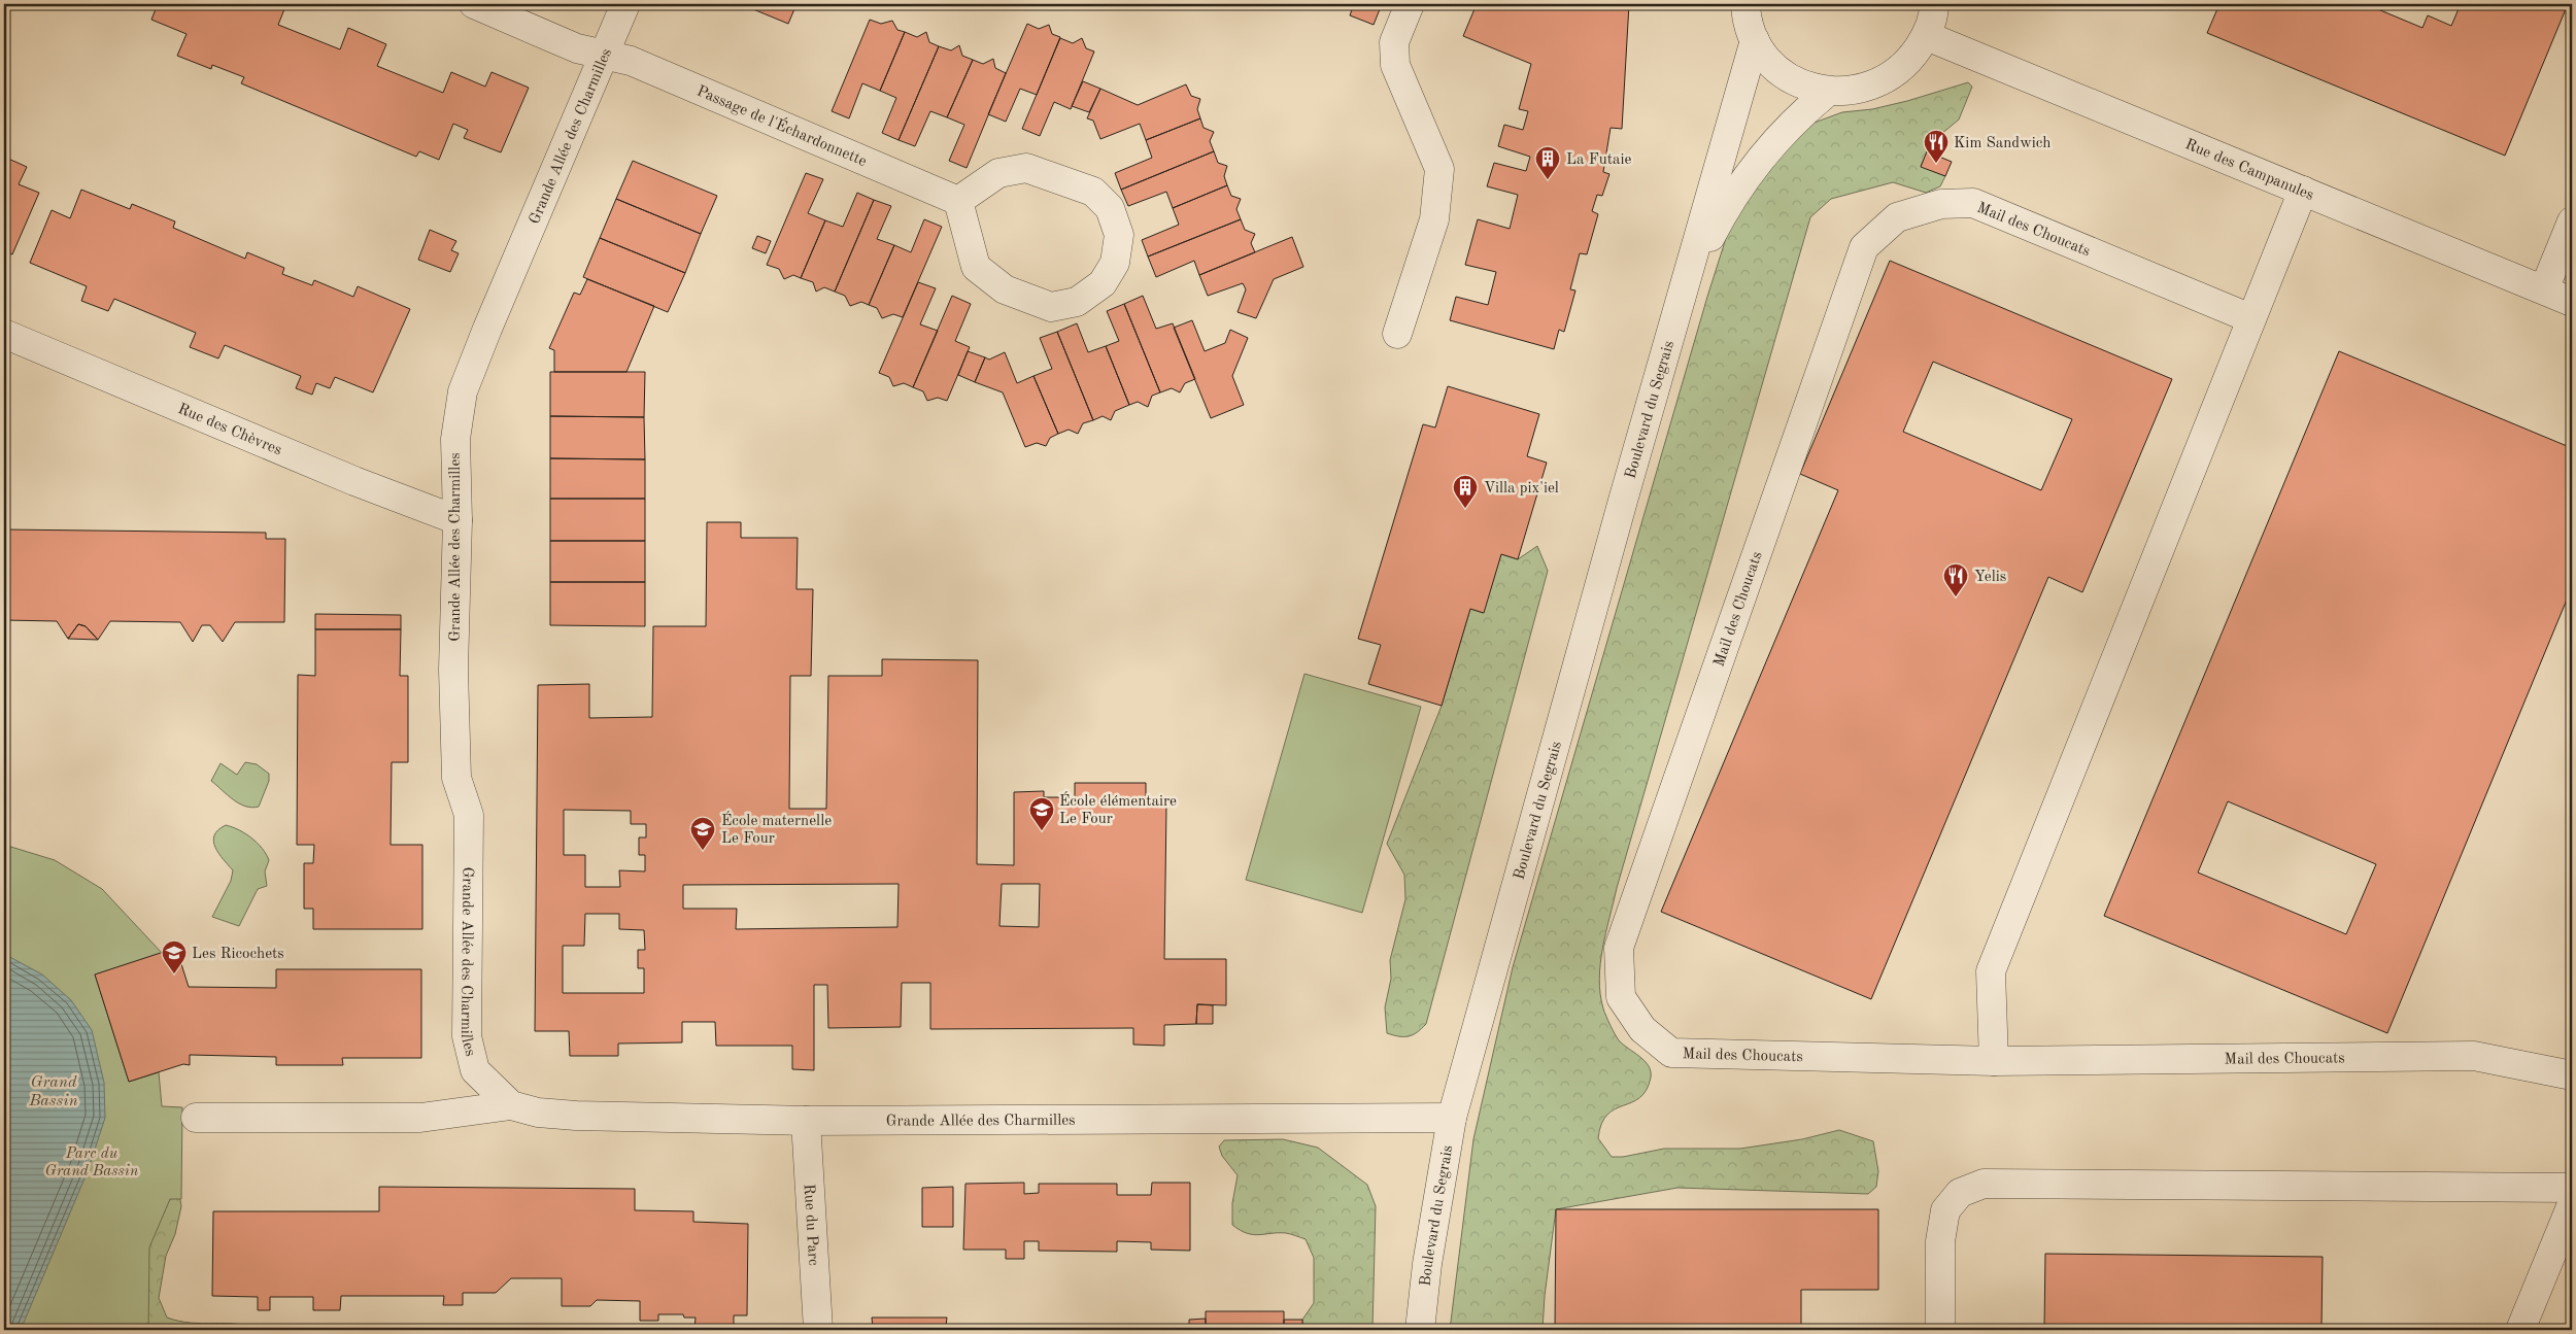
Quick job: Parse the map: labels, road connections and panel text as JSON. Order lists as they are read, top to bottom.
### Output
{
  "streets": {
    "street": [
      "Passage de l'Échardonnette",
      "Grande Allée des Charmilles",
      "Rue des Campanules",
      "Mail des Choucats",
      "Boulevard du Segrais",
      "Rue des Chèvres",
      "Rue du Parc"
    ]
  },
  "crossings": [
    ["Passage de l'Échardonnette", "Grande Allée des Charmilles"],
    ["Grande Allée des Charmilles", "Boulevard du Segrais"],
    ["Grande Allée des Charmilles", "Rue des Chèvres"],
    ["Grande Allée des Charmilles", "Rue du Parc"]
  ],
  "water": ["Grand Bassin"],
  "parks": ["Parc du Grand Bassin"],
  "places": {
    "restaurant": ["Kim Sandwich", "Yelis"],
    "building": ["La Futaie", "Villa pix'iel"],
    "school or university": ["École élémentaire Le Four", "École maternelle Le Four", "Les Ricochets"]
  }
}
